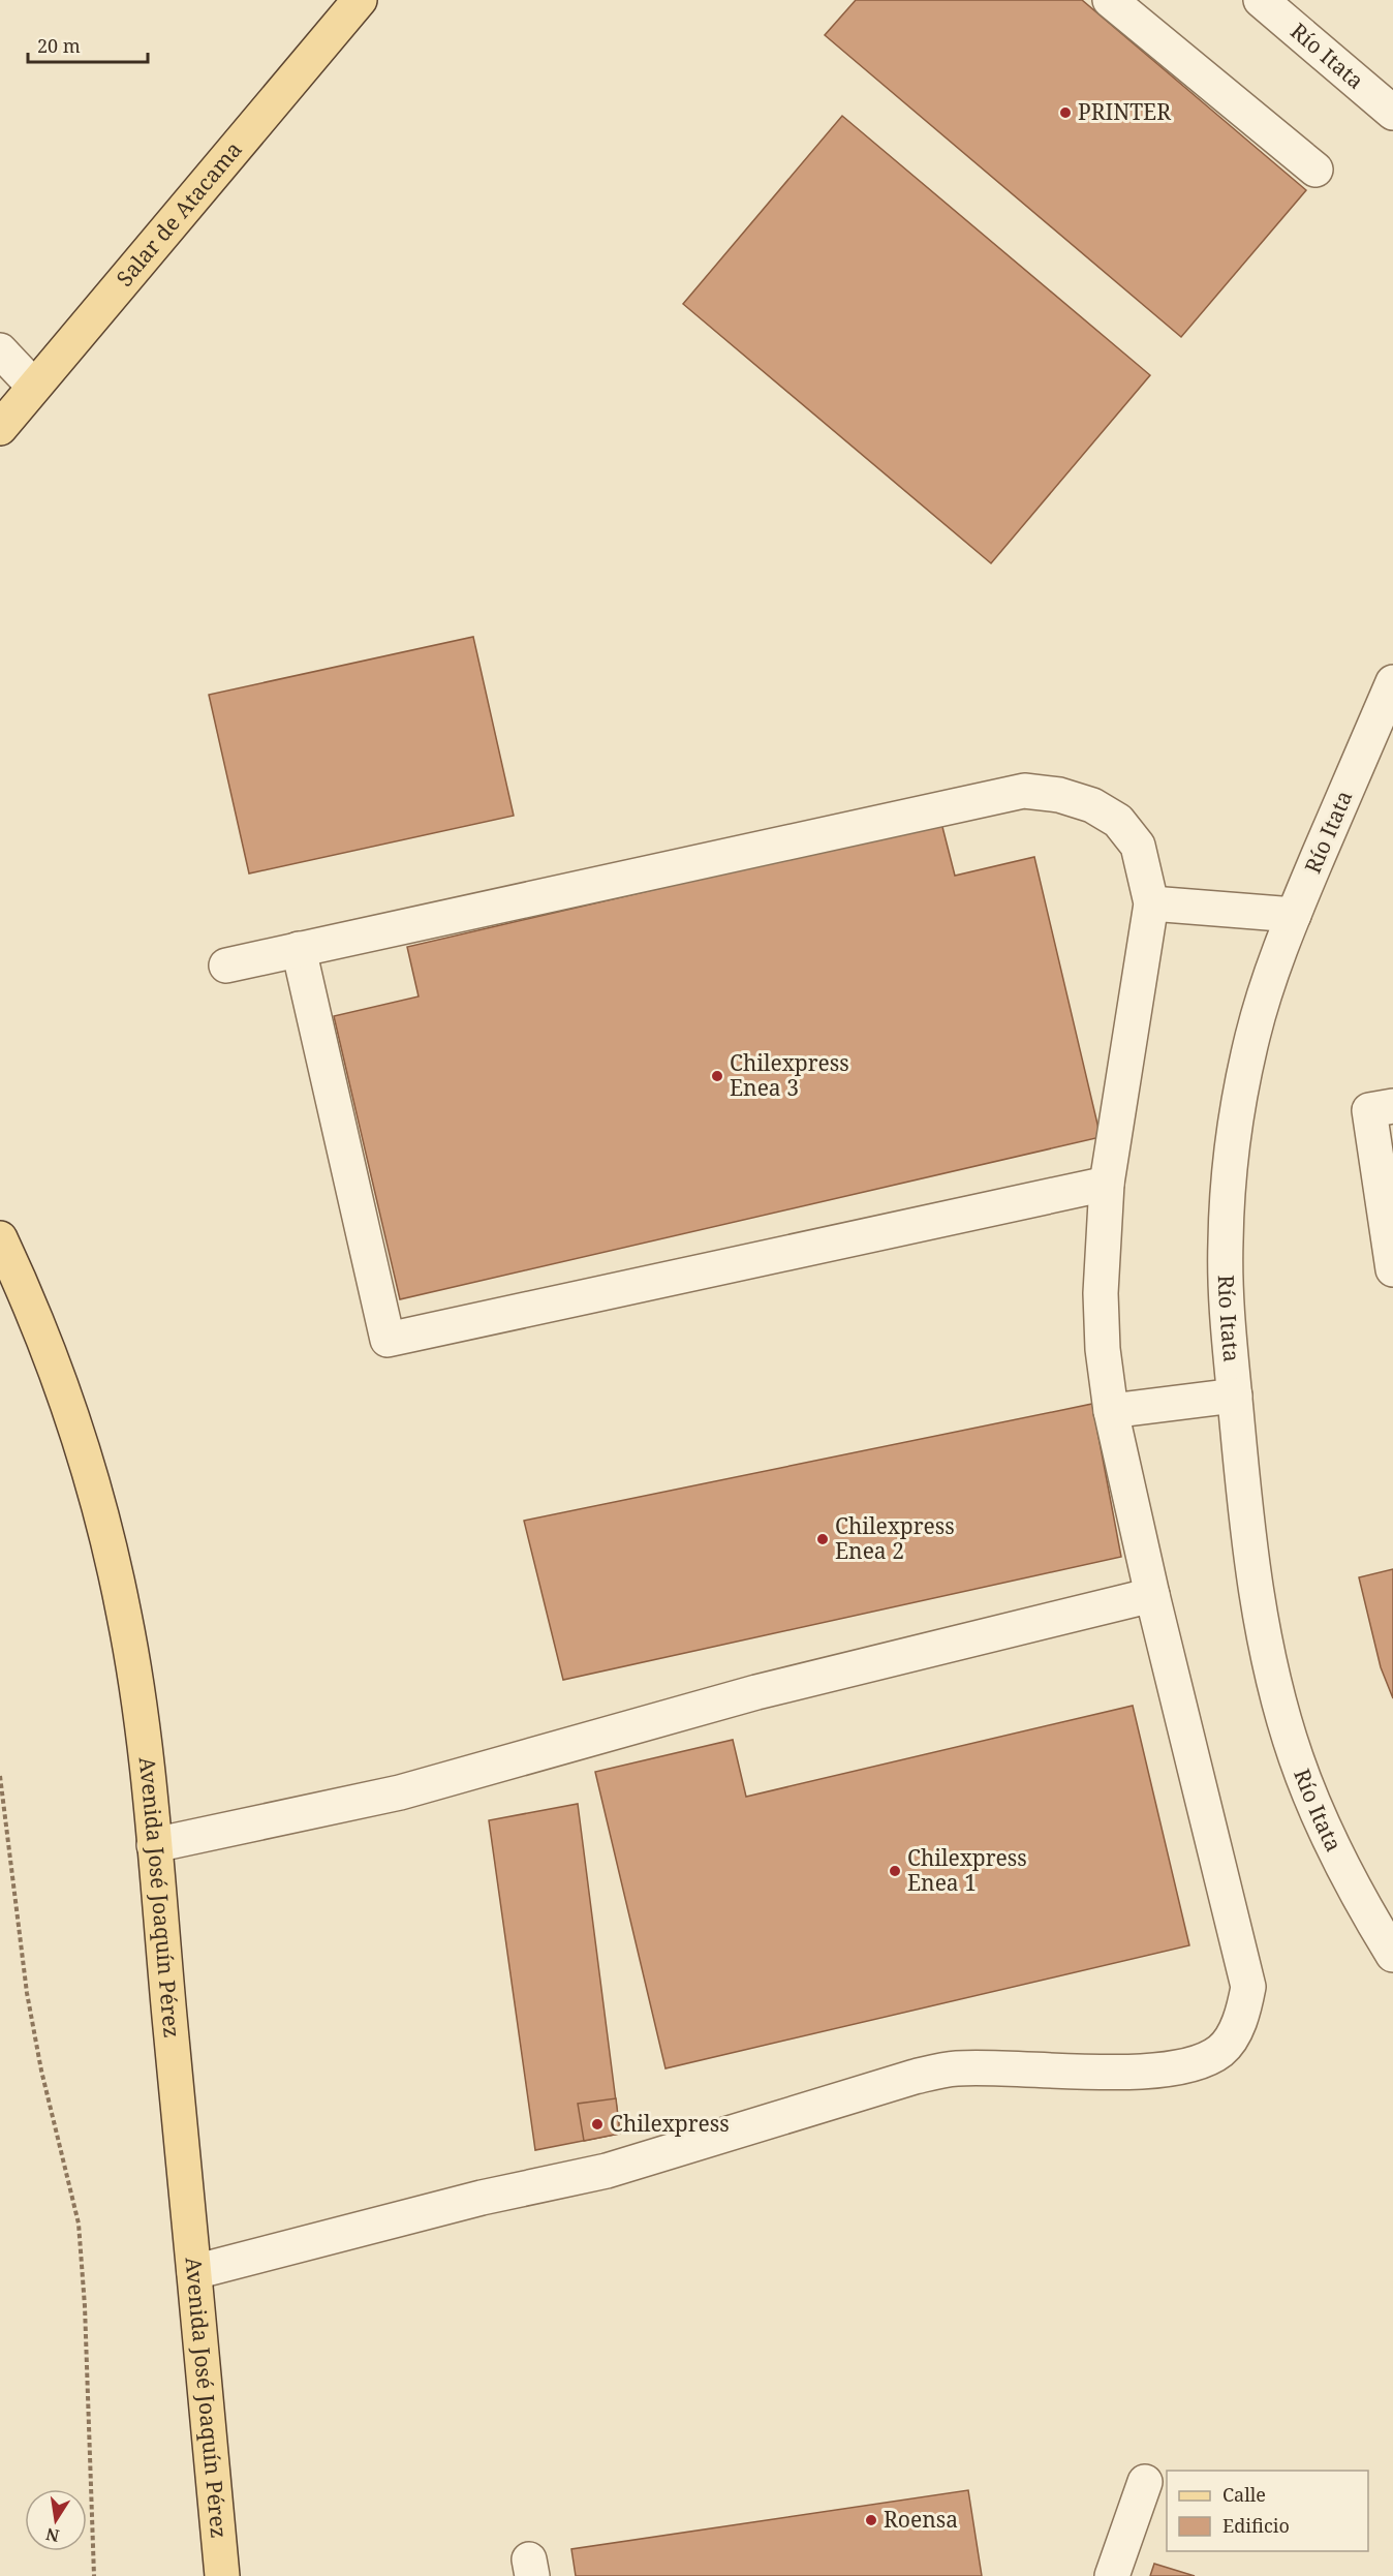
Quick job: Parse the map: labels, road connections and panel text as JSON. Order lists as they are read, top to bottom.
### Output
{
  "streets": {
    "main road": ["Salar de Atacama", "Avenida José Joaquín Pérez"],
    "street": ["Río Itata"]
  },
  "places": [
    "PRINTER",
    "Chilexpress Enea 3",
    "Chilexpress Enea 2",
    "Chilexpress Enea 1",
    "Chilexpress",
    "Roensa"
  ],
  "legend": ["Calle", "Edificio"],
  "scale_bar": "20 m",
  "north": "bottom"
}
